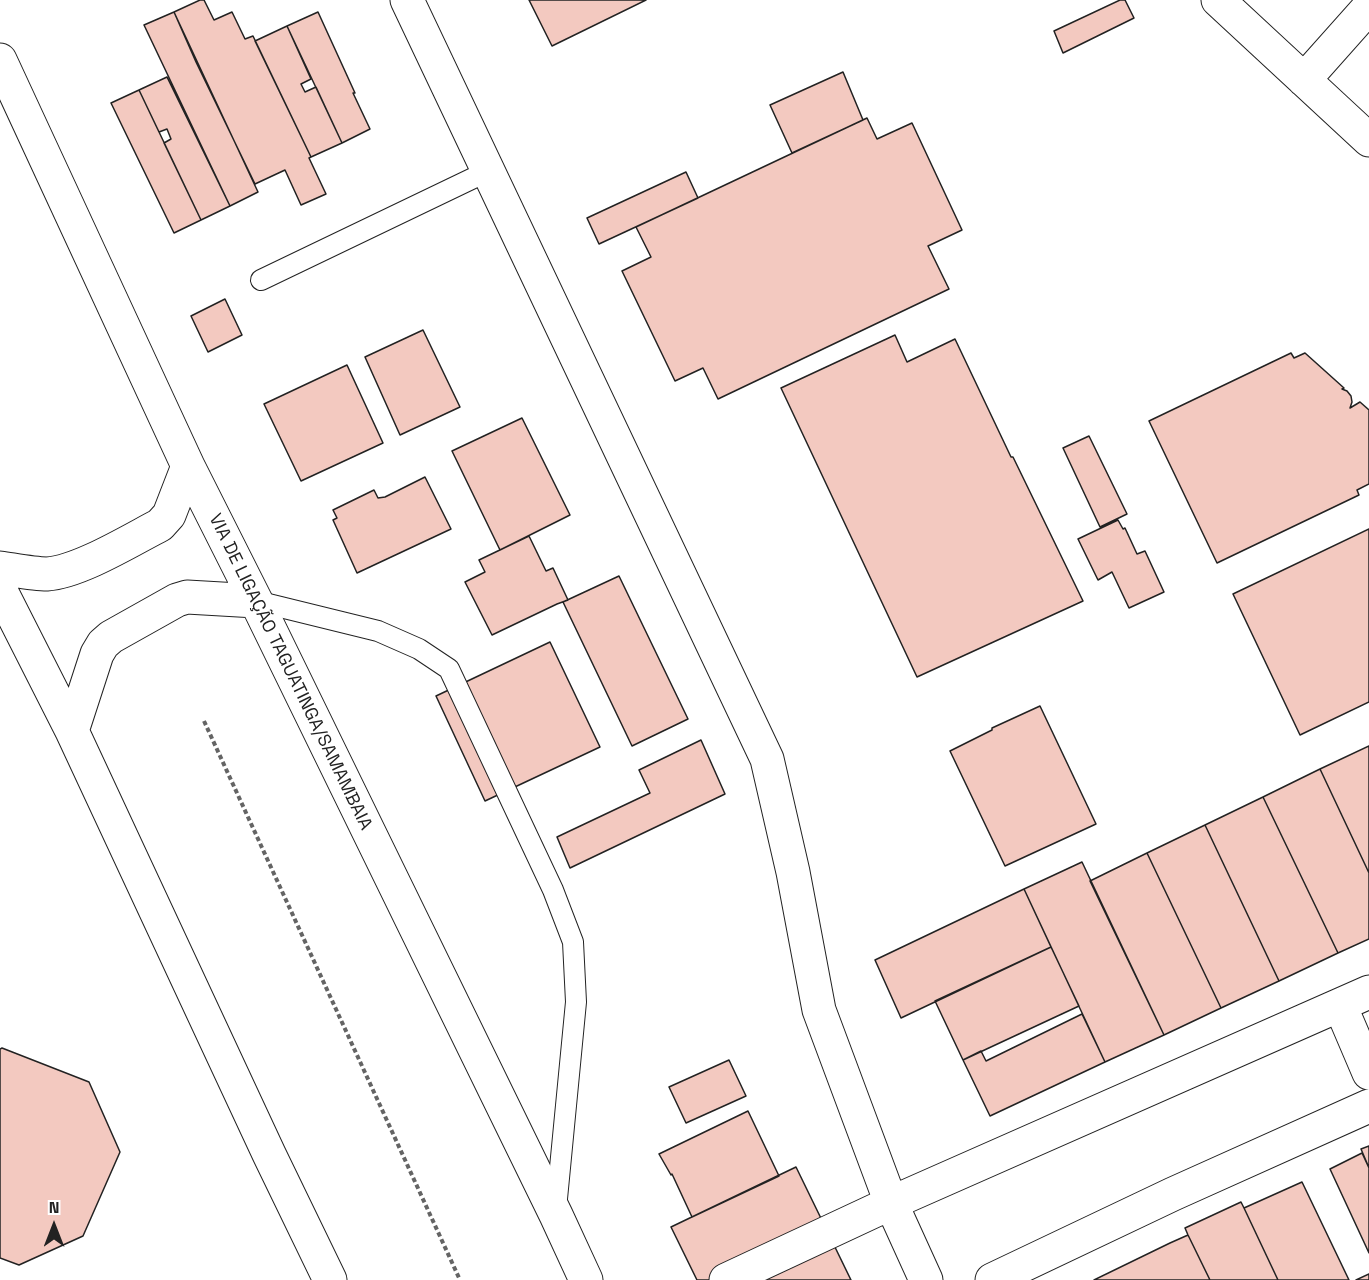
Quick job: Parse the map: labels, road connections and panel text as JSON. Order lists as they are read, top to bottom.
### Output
{
  "streets": {
    "street": ["VIA DE LIGAÇÃO TAGUATINGA/SAMAMBAIA"]
  },
  "north": "top"
}
